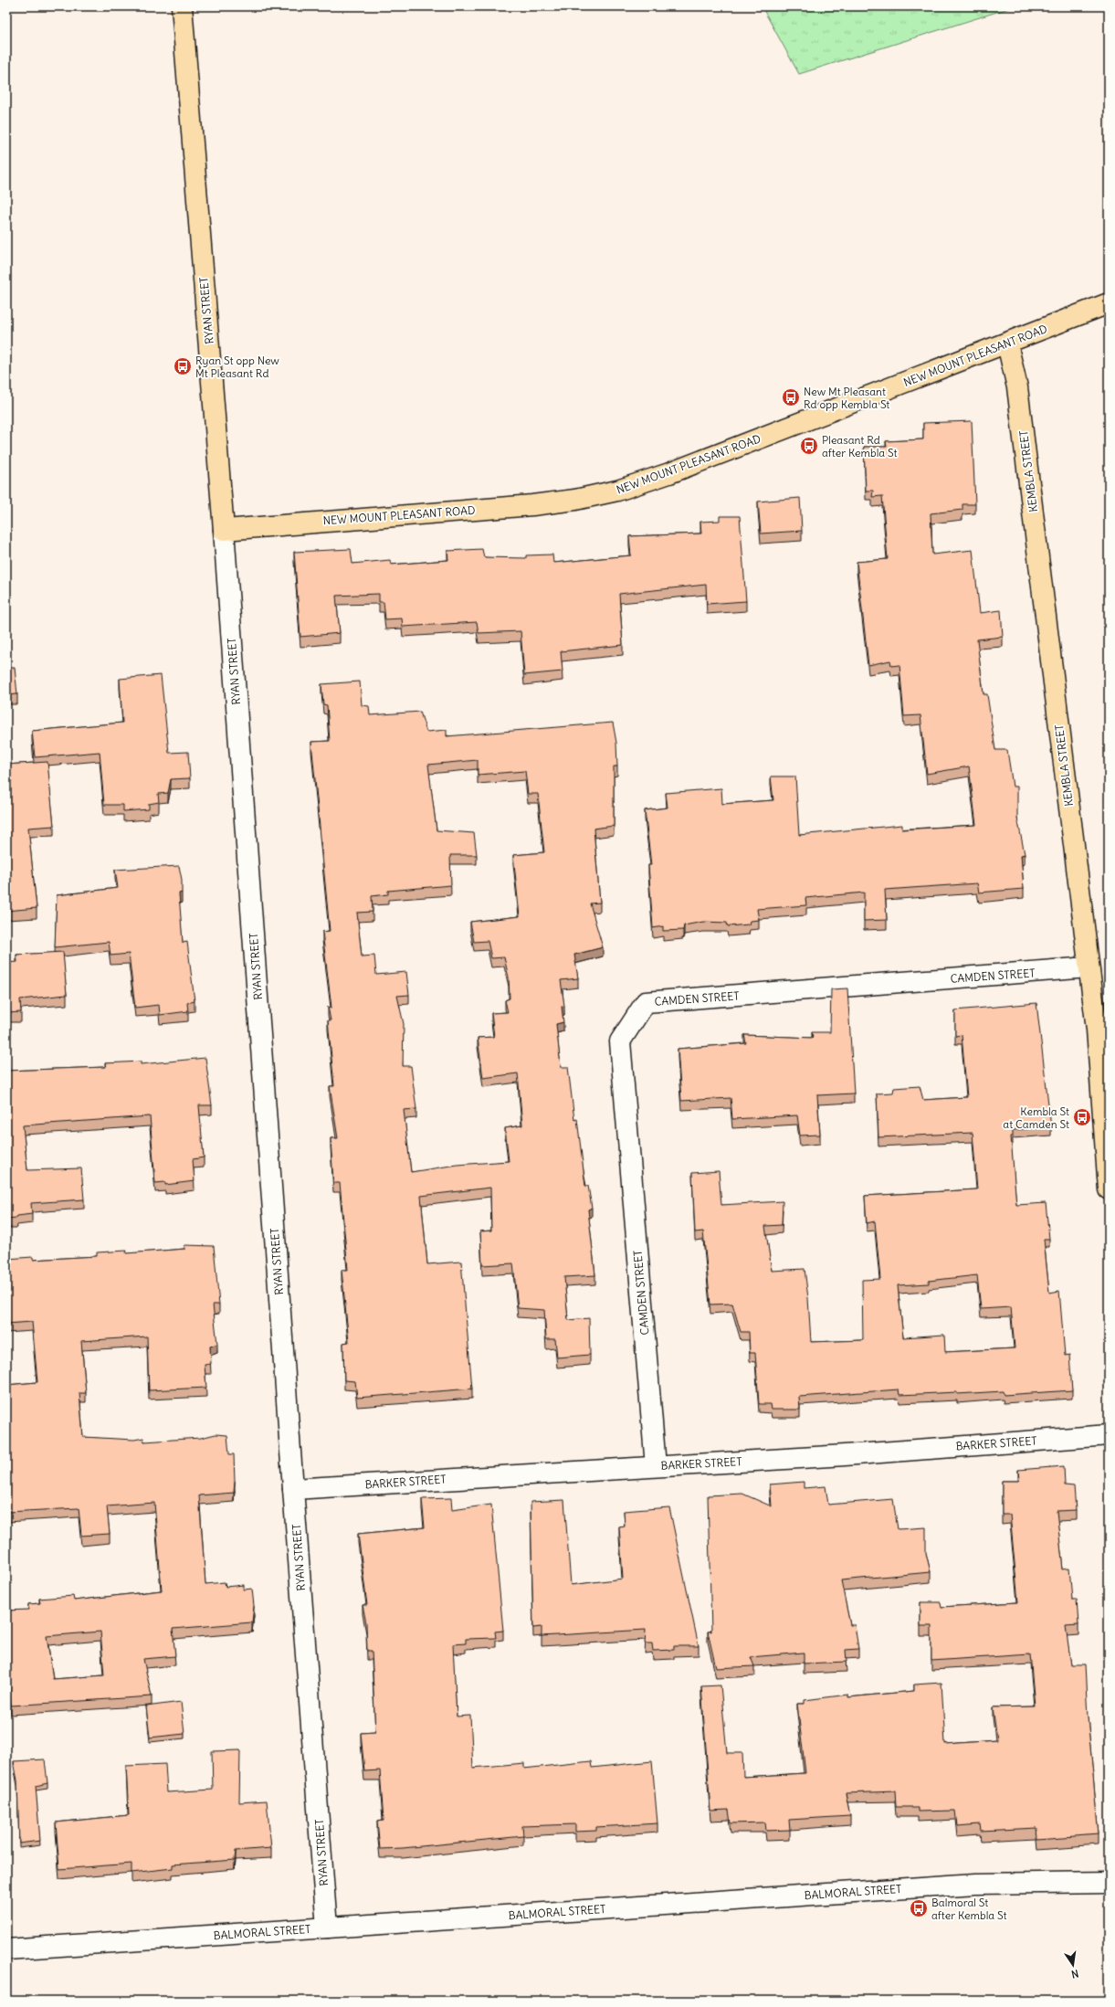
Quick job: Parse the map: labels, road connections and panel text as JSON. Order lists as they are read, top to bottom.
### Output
{
  "streets": {
    "main road": ["RYAN STREET", "NEW MOUNT PLEASANT ROAD", "KEMBLA STREET"],
    "street": ["CAMDEN STREET", "BARKER STREET", "BALMORAL STREET"]
  },
  "crossings": [
    ["RYAN STREET", "NEW MOUNT PLEASANT ROAD"],
    ["RYAN STREET", "BARKER STREET"],
    ["RYAN STREET", "BALMORAL STREET"],
    ["NEW MOUNT PLEASANT ROAD", "KEMBLA STREET"],
    ["KEMBLA STREET", "CAMDEN STREET"],
    ["CAMDEN STREET", "BARKER STREET"]
  ],
  "places": {
    "bus stop": [
      "Ryan St opp New Mt Pleasant Rd",
      "New Mt Pleasant Rd opp Kembla St",
      "Pleasant Rd after Kembla St",
      "Kembla St at Camden St",
      "Balmoral St after Kembla St"
    ]
  },
  "north": "bottom"
}
